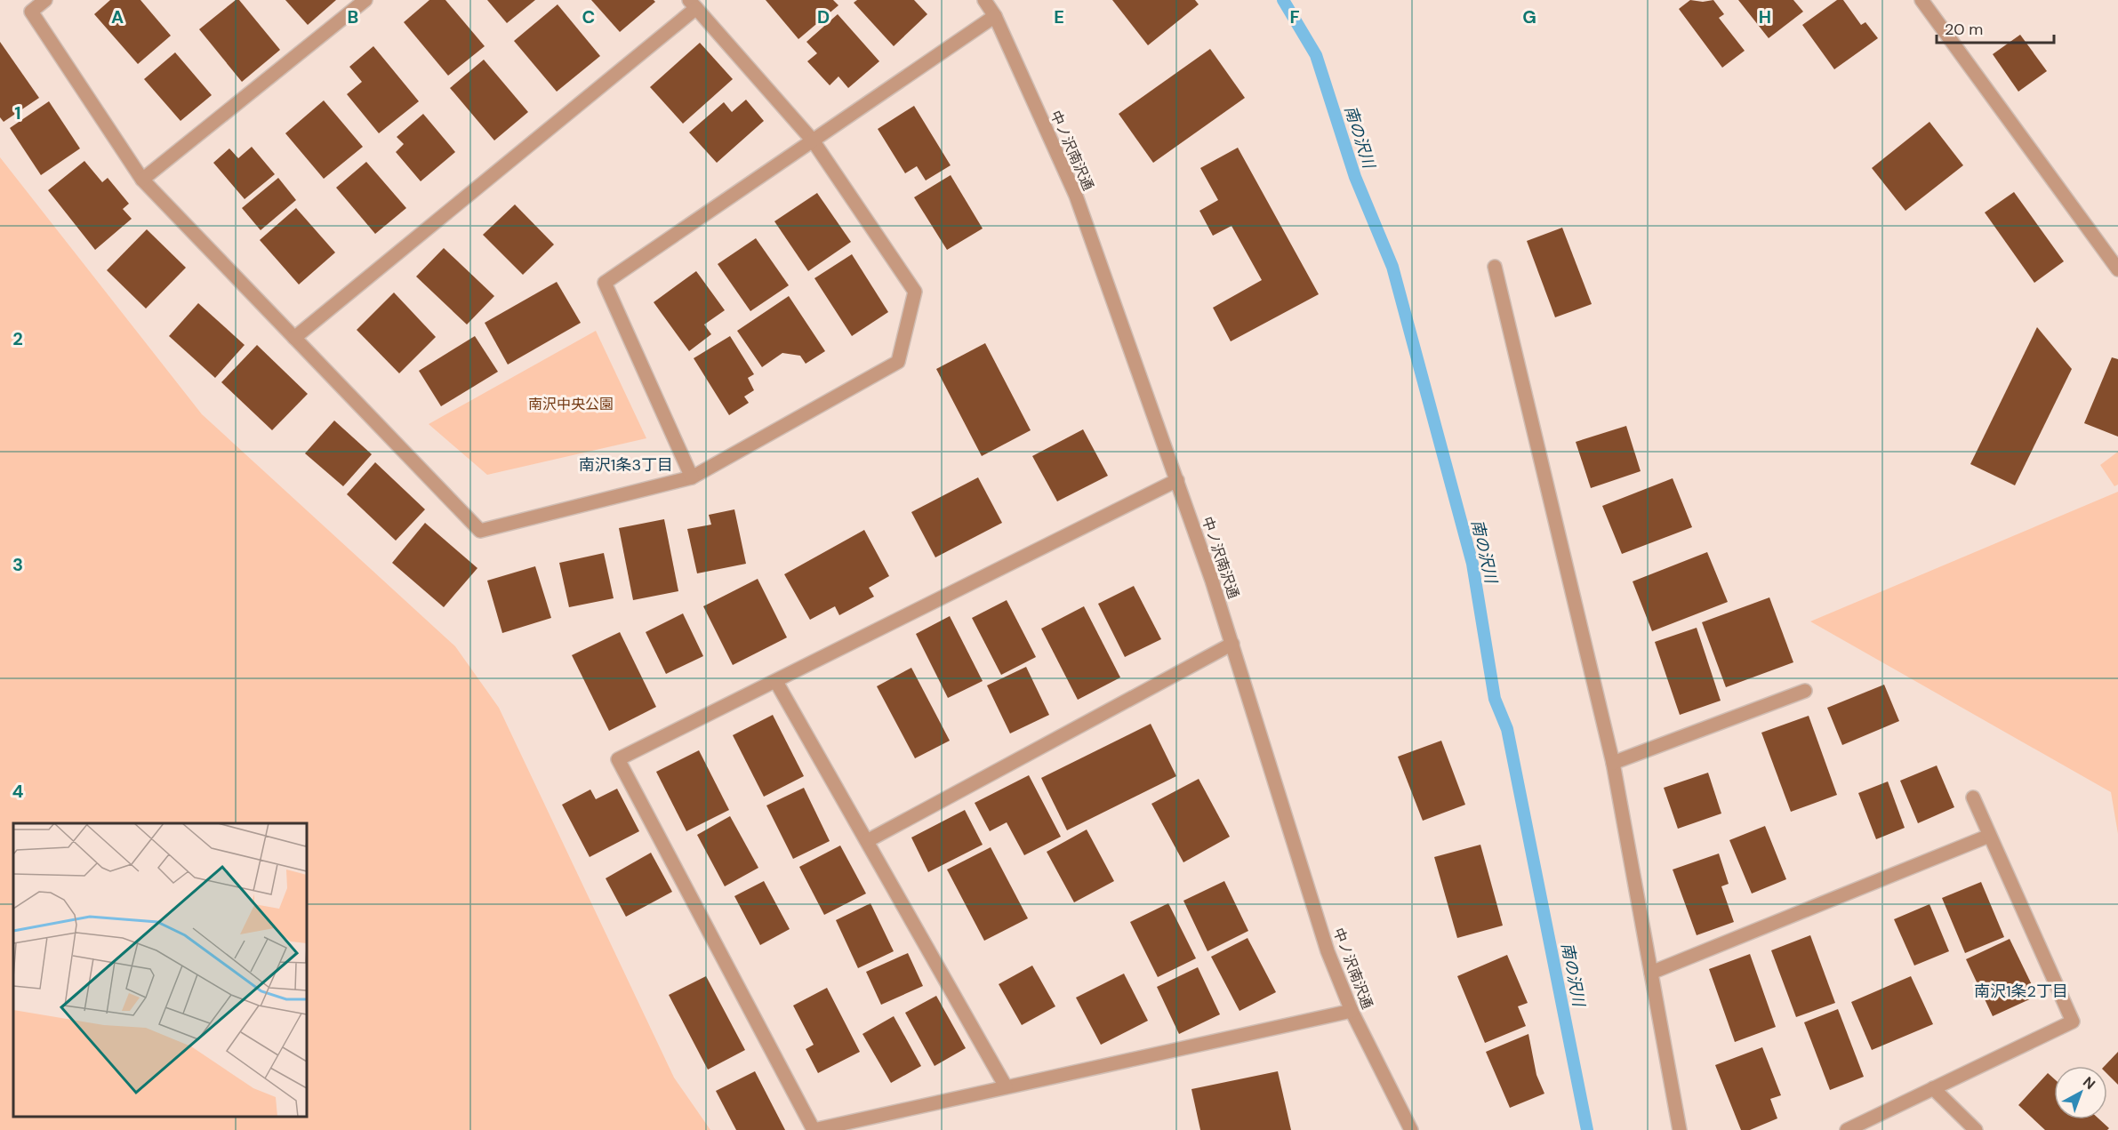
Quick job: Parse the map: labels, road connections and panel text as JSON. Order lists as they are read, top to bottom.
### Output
{
  "streets": {
    "street": ["中ノ沢南沢通"]
  },
  "districts": ["南沢1条3丁目", "南沢1条2丁目"],
  "water": ["南の沢川"],
  "parks": ["南沢中央公園"],
  "scale_bar": "20 m",
  "north": "top right",
  "grid": {
    "columns": [
      "A",
      "B",
      "C",
      "D",
      "E",
      "F",
      "G",
      "H"
    ],
    "rows": [
      "1",
      "2",
      "3",
      "4"
    ]
  }
}
